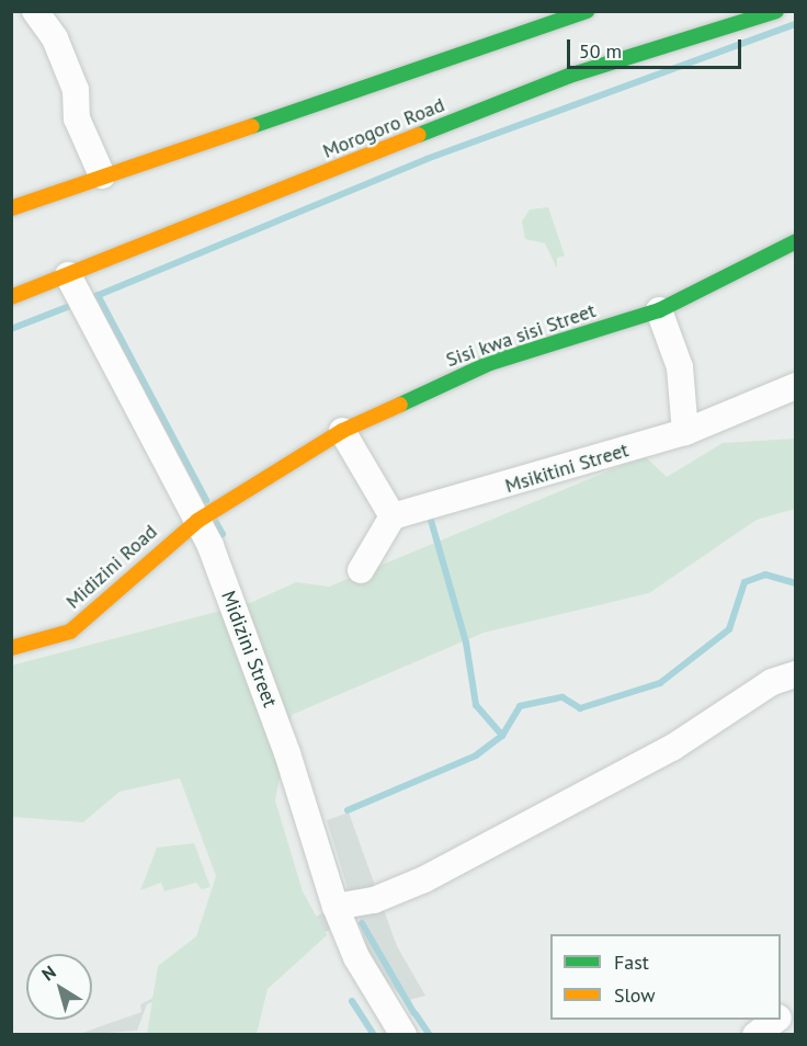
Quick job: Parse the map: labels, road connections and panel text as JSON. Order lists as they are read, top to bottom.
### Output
{
  "streets": {
    "main road": ["Morogoro Road", "Sisi kwa sisi Street", "Midizini Road"],
    "street": ["Msikitini Street", "Midizini Street"]
  },
  "crossings": [
    ["Morogoro Road", "Midizini Street"],
    ["Sisi kwa sisi Street", "Midizini Road"],
    ["Sisi kwa sisi Street", "Midizini Street"],
    ["Midizini Road", "Midizini Street"]
  ],
  "legend": ["Fast", "Slow"],
  "scale_bar": "50 m",
  "north": "top left"
}
